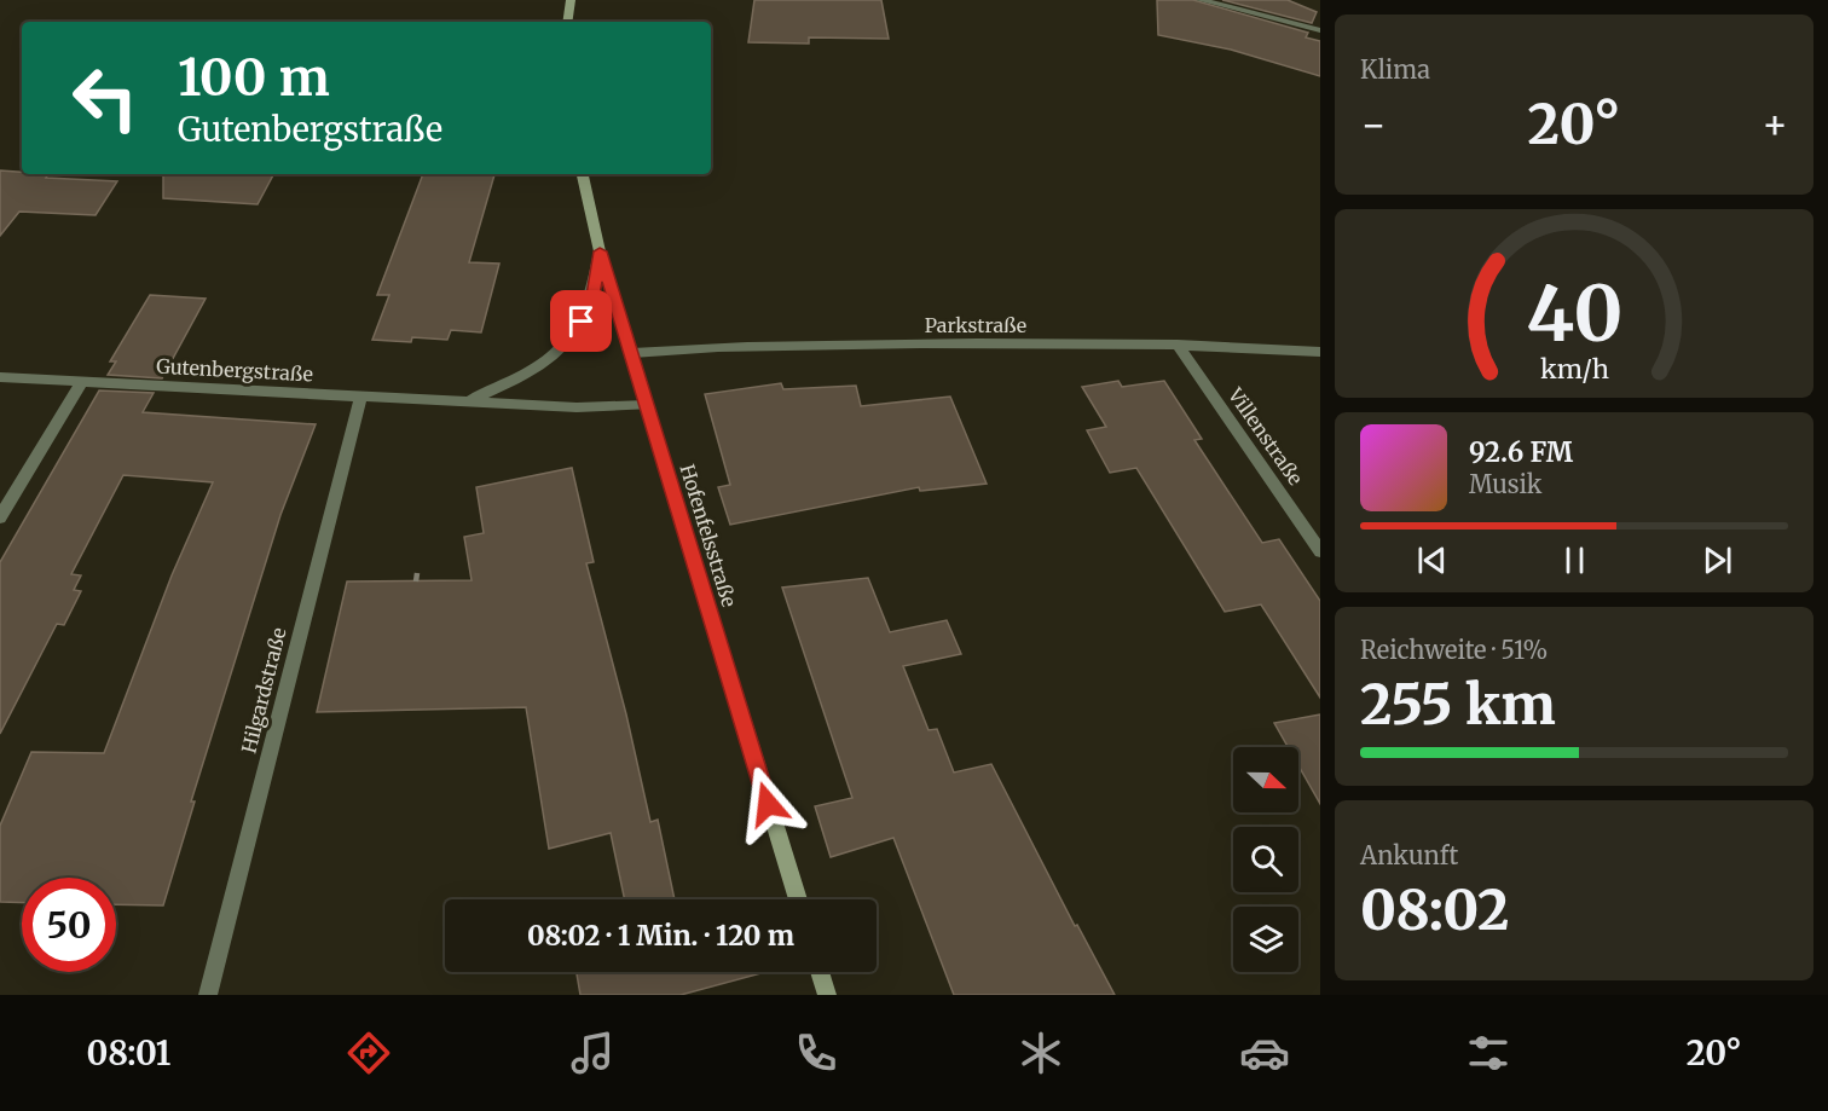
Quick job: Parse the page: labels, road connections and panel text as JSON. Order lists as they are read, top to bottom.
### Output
{
  "streets": {
    "main road": ["Hofenfelsstraße"],
    "street": [
      "Parkstraße",
      "Gutenbergstraße",
      "Villenstraße",
      "Hilgardstraße"
    ]
  },
  "crossings": [
    ["Parkstraße", "Villenstraße"],
    ["Parkstraße", "Hofenfelsstraße"],
    ["Gutenbergstraße", "Hofenfelsstraße"],
    ["Gutenbergstraße", "Hilgardstraße"]
  ],
  "north": "right",
  "page": {
    "tile": [
      "Klima",
      ["Reichweite · 51%", "255 km"],
      ["Ankunft", "08:02"]
    ],
    "turn": ["100 m", "Gutenbergstraße"],
    "heat": ["−", "20°", "+"],
    "song": ["92.6 FM", "Musik"],
    "limit": "50",
    "trip": "08:02 · 1 Min. · 120 m",
    "tabs": ["08:01", "20°"],
    "gauge": ["40", "km/h"]
  }
}
